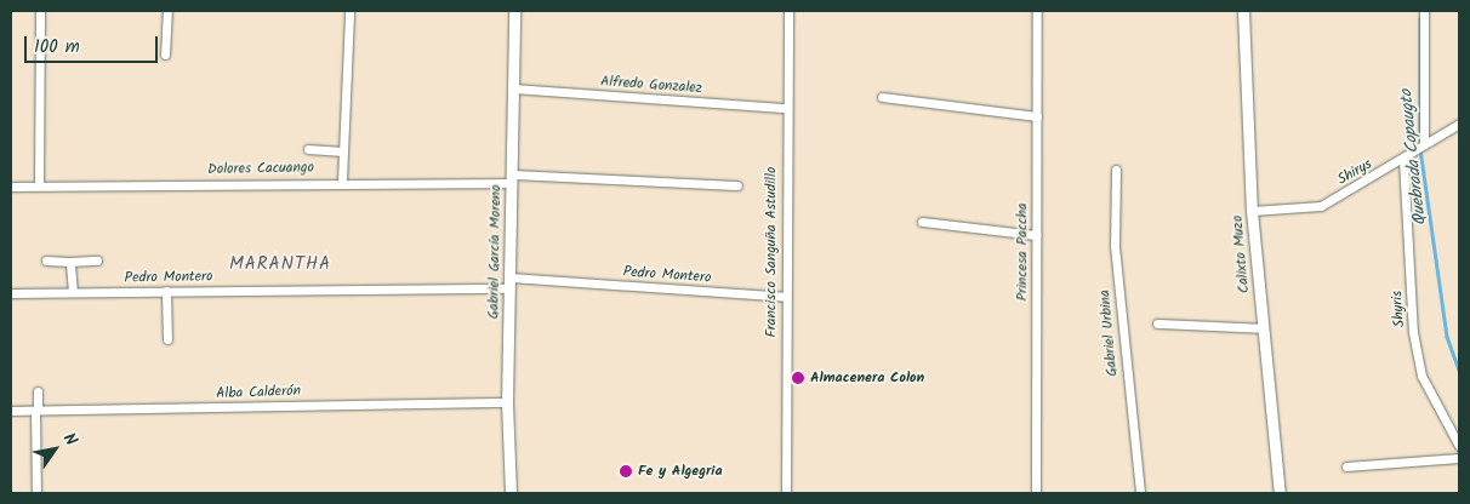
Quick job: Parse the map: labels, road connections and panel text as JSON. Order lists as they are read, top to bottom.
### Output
{
  "streets": {
    "street": [
      "Alfredo Gonzalez",
      "Dolores Cacuango",
      "Shirys",
      "Gabriel García Moreno",
      "Francisco Sanguña Astudillo",
      "Princesa Paccha",
      "Calixto Muzo",
      "Pedro Montero",
      "Shyris",
      "Gabriel Urbina",
      "Alba Calderón"
    ]
  },
  "crossings": [
    ["Alfredo Gonzalez", "Gabriel García Moreno"],
    ["Alfredo Gonzalez", "Francisco Sanguña Astudillo"],
    ["Dolores Cacuango", "Gabriel García Moreno"],
    ["Shirys", "Calixto Muzo"],
    ["Shirys", "Shyris"],
    ["Gabriel García Moreno", "Pedro Montero"],
    ["Gabriel García Moreno", "Alba Calderón"],
    ["Francisco Sanguña Astudillo", "Pedro Montero"]
  ],
  "districts": ["MARANTHA"],
  "water": ["Quebrada Copaugto"],
  "places": ["Almacenera Colon", "Fe y Algegria"],
  "scale_bar": "100 m",
  "north": "top right"
}
